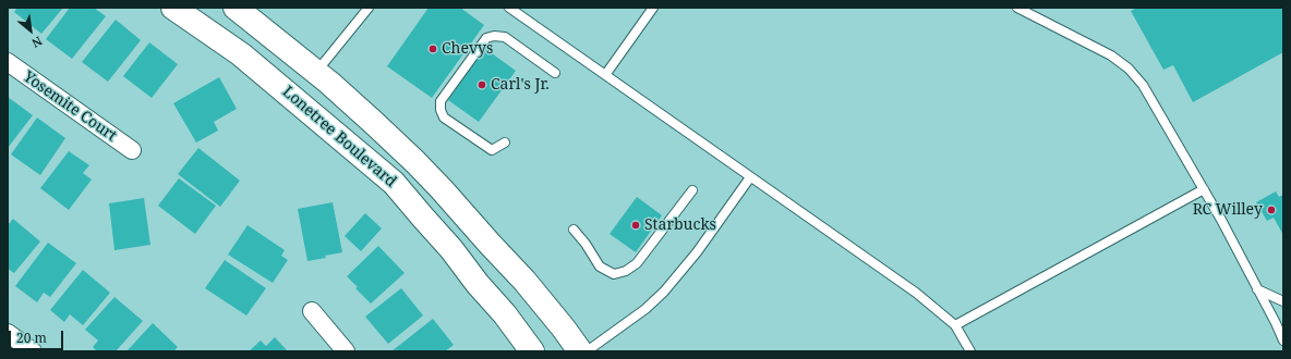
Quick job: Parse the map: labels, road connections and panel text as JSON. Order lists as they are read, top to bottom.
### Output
{
  "streets": {
    "main road": ["Lonetree Boulevard"],
    "street": ["Yosemite Court"]
  },
  "places": [
    "Chevys",
    "Carl's Jr.",
    "RC Willey",
    "Starbucks"
  ],
  "scale_bar": "20 m",
  "north": "bottom right"
}
